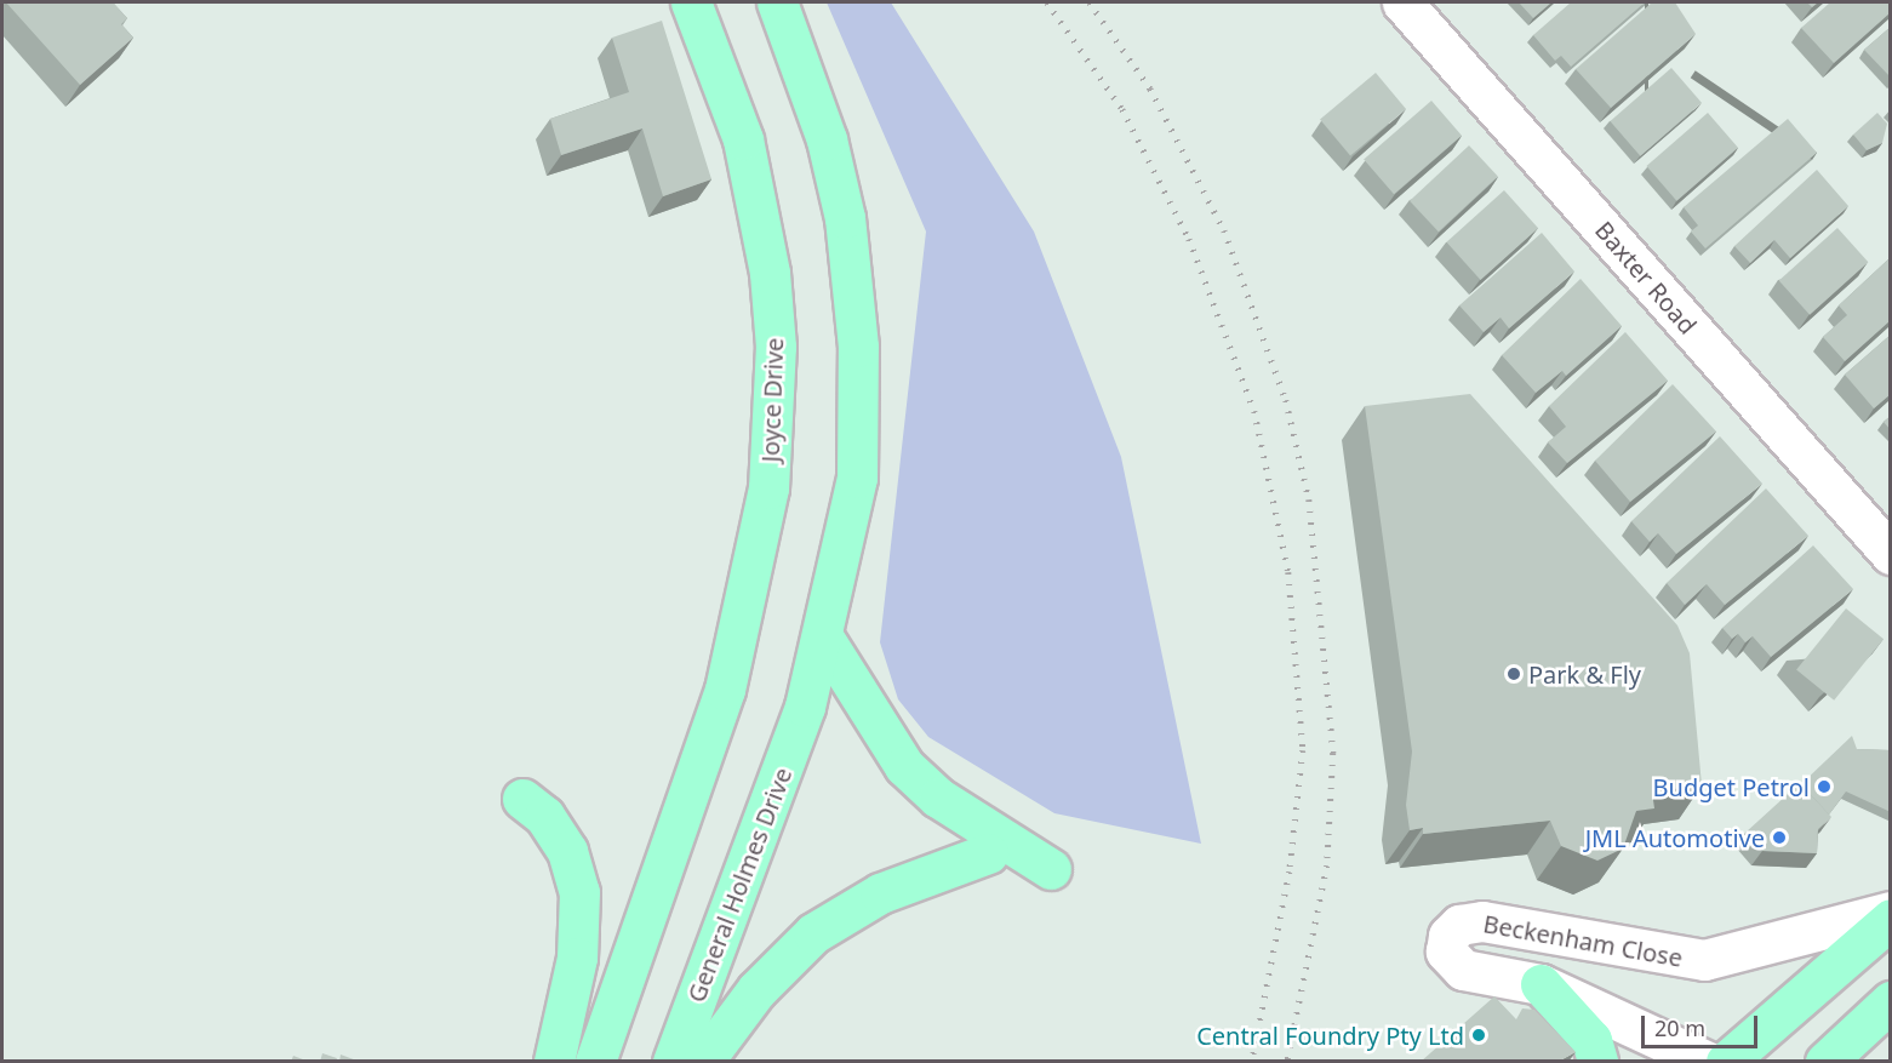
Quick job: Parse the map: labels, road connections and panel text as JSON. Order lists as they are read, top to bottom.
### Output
{
  "streets": {
    "main road": ["Joyce Drive", "General Holmes Drive"],
    "street": ["Baxter Road", "Beckenham Close"]
  },
  "places": [
    "Park & Fly",
    "Budget Petrol",
    "JML Automotive",
    "Central Foundry Pty Ltd"
  ],
  "scale_bar": "20 m"
}
